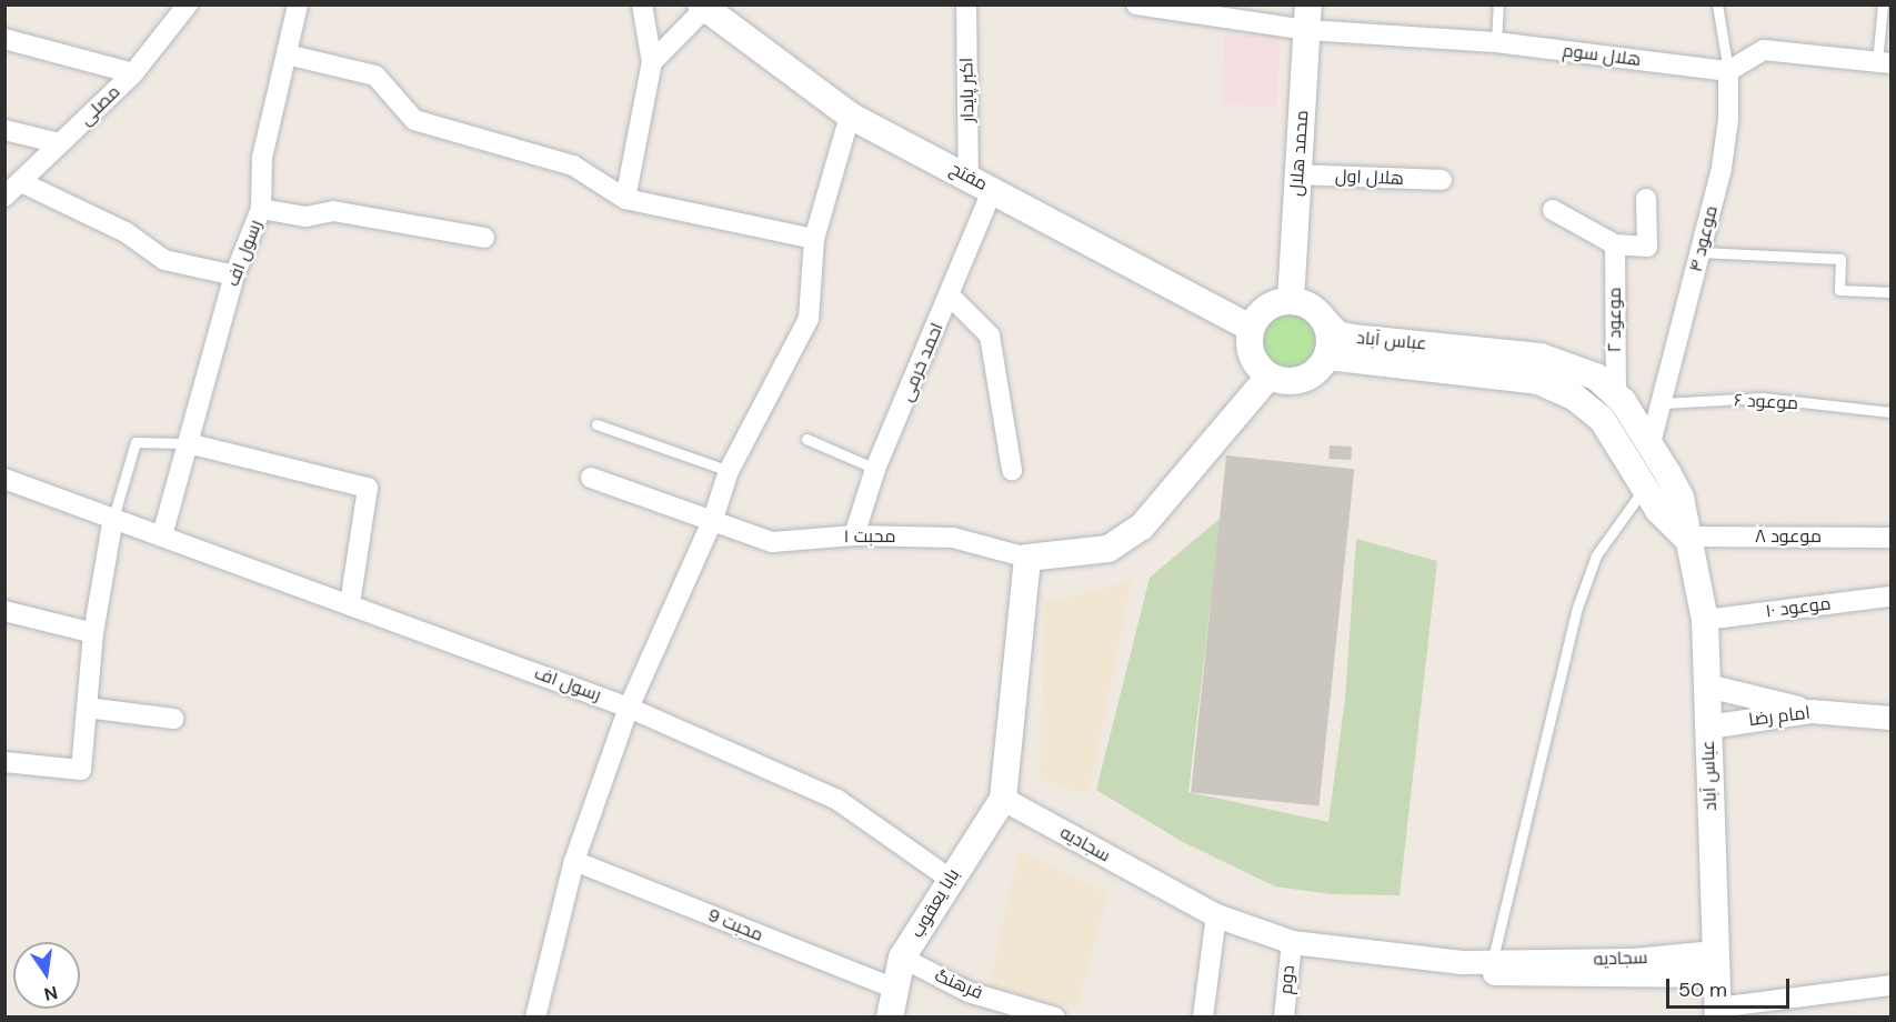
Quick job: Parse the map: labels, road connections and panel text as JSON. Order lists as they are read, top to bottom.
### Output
{
  "streets": {
    "main road": [
      "محمد هلال",
      "مفتح",
      "عباس آباد",
      "بابا یعقوب"
    ],
    "street": [
      "هلال سوم",
      "اکبر پایدار",
      "مصلی",
      "هلال اول",
      "موعود ۴",
      "رسول اف",
      "موعود ۲",
      "احمد خرمی",
      "محبت ۱",
      "موعود ۸",
      "موعود ۱۰",
      "امام رضا",
      "سجادیه",
      "محبت 9",
      "دوم",
      "فرهنگ"
    ],
    "lane": ["موعود ۶"]
  },
  "crossings": [
    ["هلال سوم", "محمد هلال"],
    ["هلال سوم", "موعود ۴"],
    ["اکبر پایدار", "مفتح"],
    ["محمد هلال", "مفتح"],
    ["محمد هلال", "هلال اول"],
    ["محمد هلال", "عباس آباد"],
    ["مفتح", "عباس آباد"],
    ["مفتح", "احمد خرمی"],
    ["موعود ۴", "عباس آباد"],
    ["موعود ۴", "موعود ۶"],
    ["رسول اف", "بابا یعقوب"],
    ["موعود ۲", "عباس آباد"],
    ["عباس آباد", "موعود ۸"],
    ["عباس آباد", "موعود ۱۰"],
    ["عباس آباد", "امام رضا"],
    ["عباس آباد", "سجادیه"],
    ["احمد خرمی", "محبت ۱"],
    ["سجادیه", "بابا یعقوب"],
    ["سجادیه", "دوم"],
    ["بابا یعقوب", "محبت 9"],
    ["بابا یعقوب", "فرهنگ"]
  ],
  "scale_bar": "50 m",
  "north": "bottom"
}
